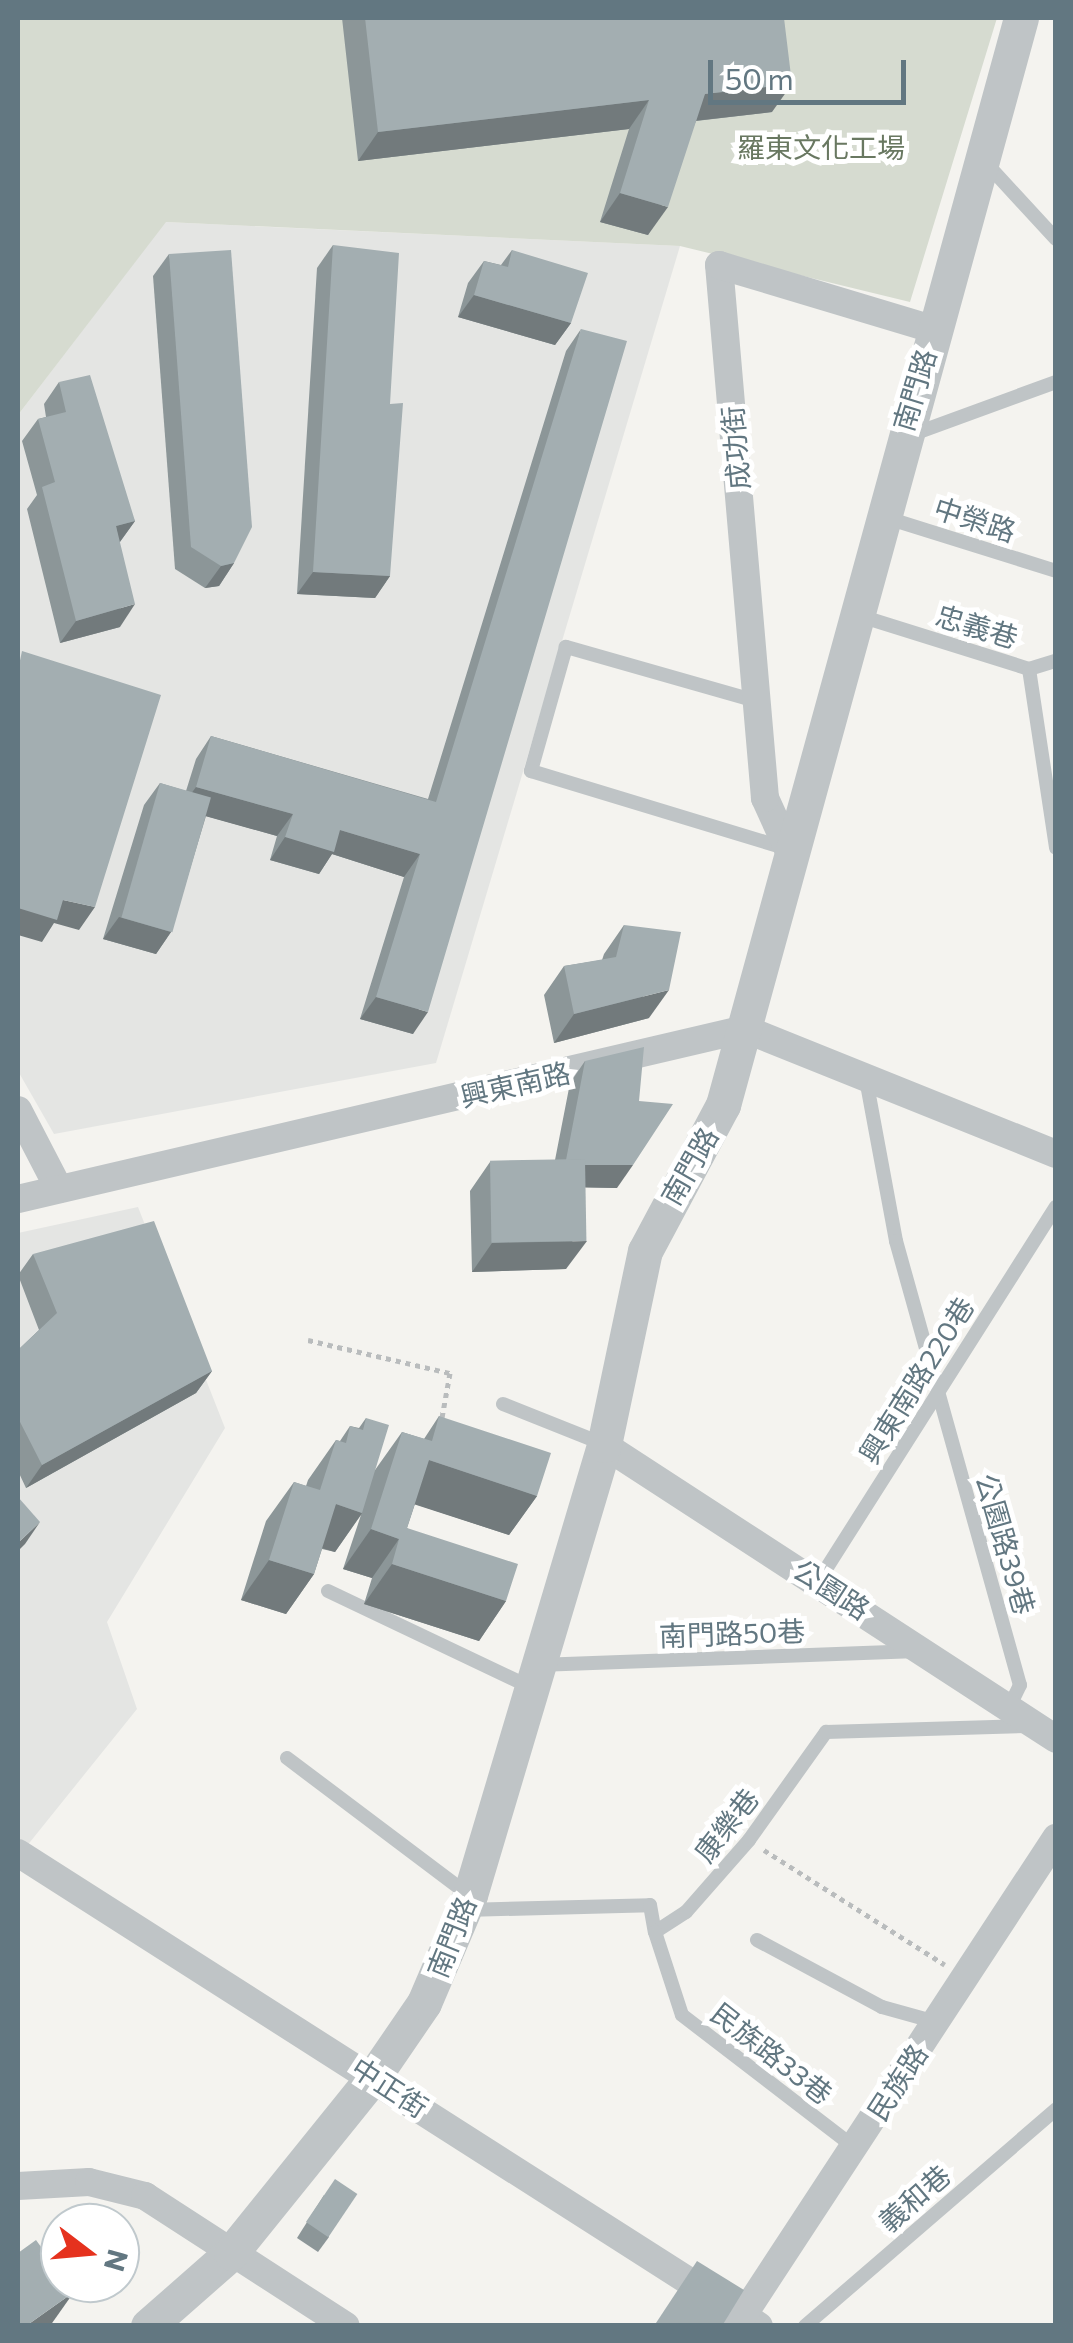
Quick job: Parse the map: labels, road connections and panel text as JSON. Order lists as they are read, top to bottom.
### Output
{
  "streets": {
    "street": [
      "南門路",
      "成功街",
      "興東南路",
      "公園路",
      "民族路",
      "中正街"
    ],
    "lane": [
      "中榮路",
      "忠義巷",
      "興東南路220巷",
      "公園路39巷",
      "南門路50巷",
      "康樂巷",
      "民族路33巷",
      "義和巷"
    ]
  },
  "crossings": [
    ["南門路", "成功街"],
    ["南門路", "中榮路"],
    ["南門路", "忠義巷"],
    ["南門路", "興東南路"],
    ["南門路", "公園路"],
    ["南門路", "南門路50巷"],
    ["南門路", "中正街"],
    ["興東南路220巷", "公園路39巷"],
    ["興東南路220巷", "公園路"],
    ["公園路39巷", "公園路"],
    ["公園路", "南門路50巷"],
    ["公園路", "康樂巷"],
    ["康樂巷", "民族路33巷"],
    ["民族路33巷", "民族路"],
    ["民族路", "中正街"]
  ],
  "parks": ["羅東文化工場"],
  "scale_bar": "50 m",
  "north": "right"
}
